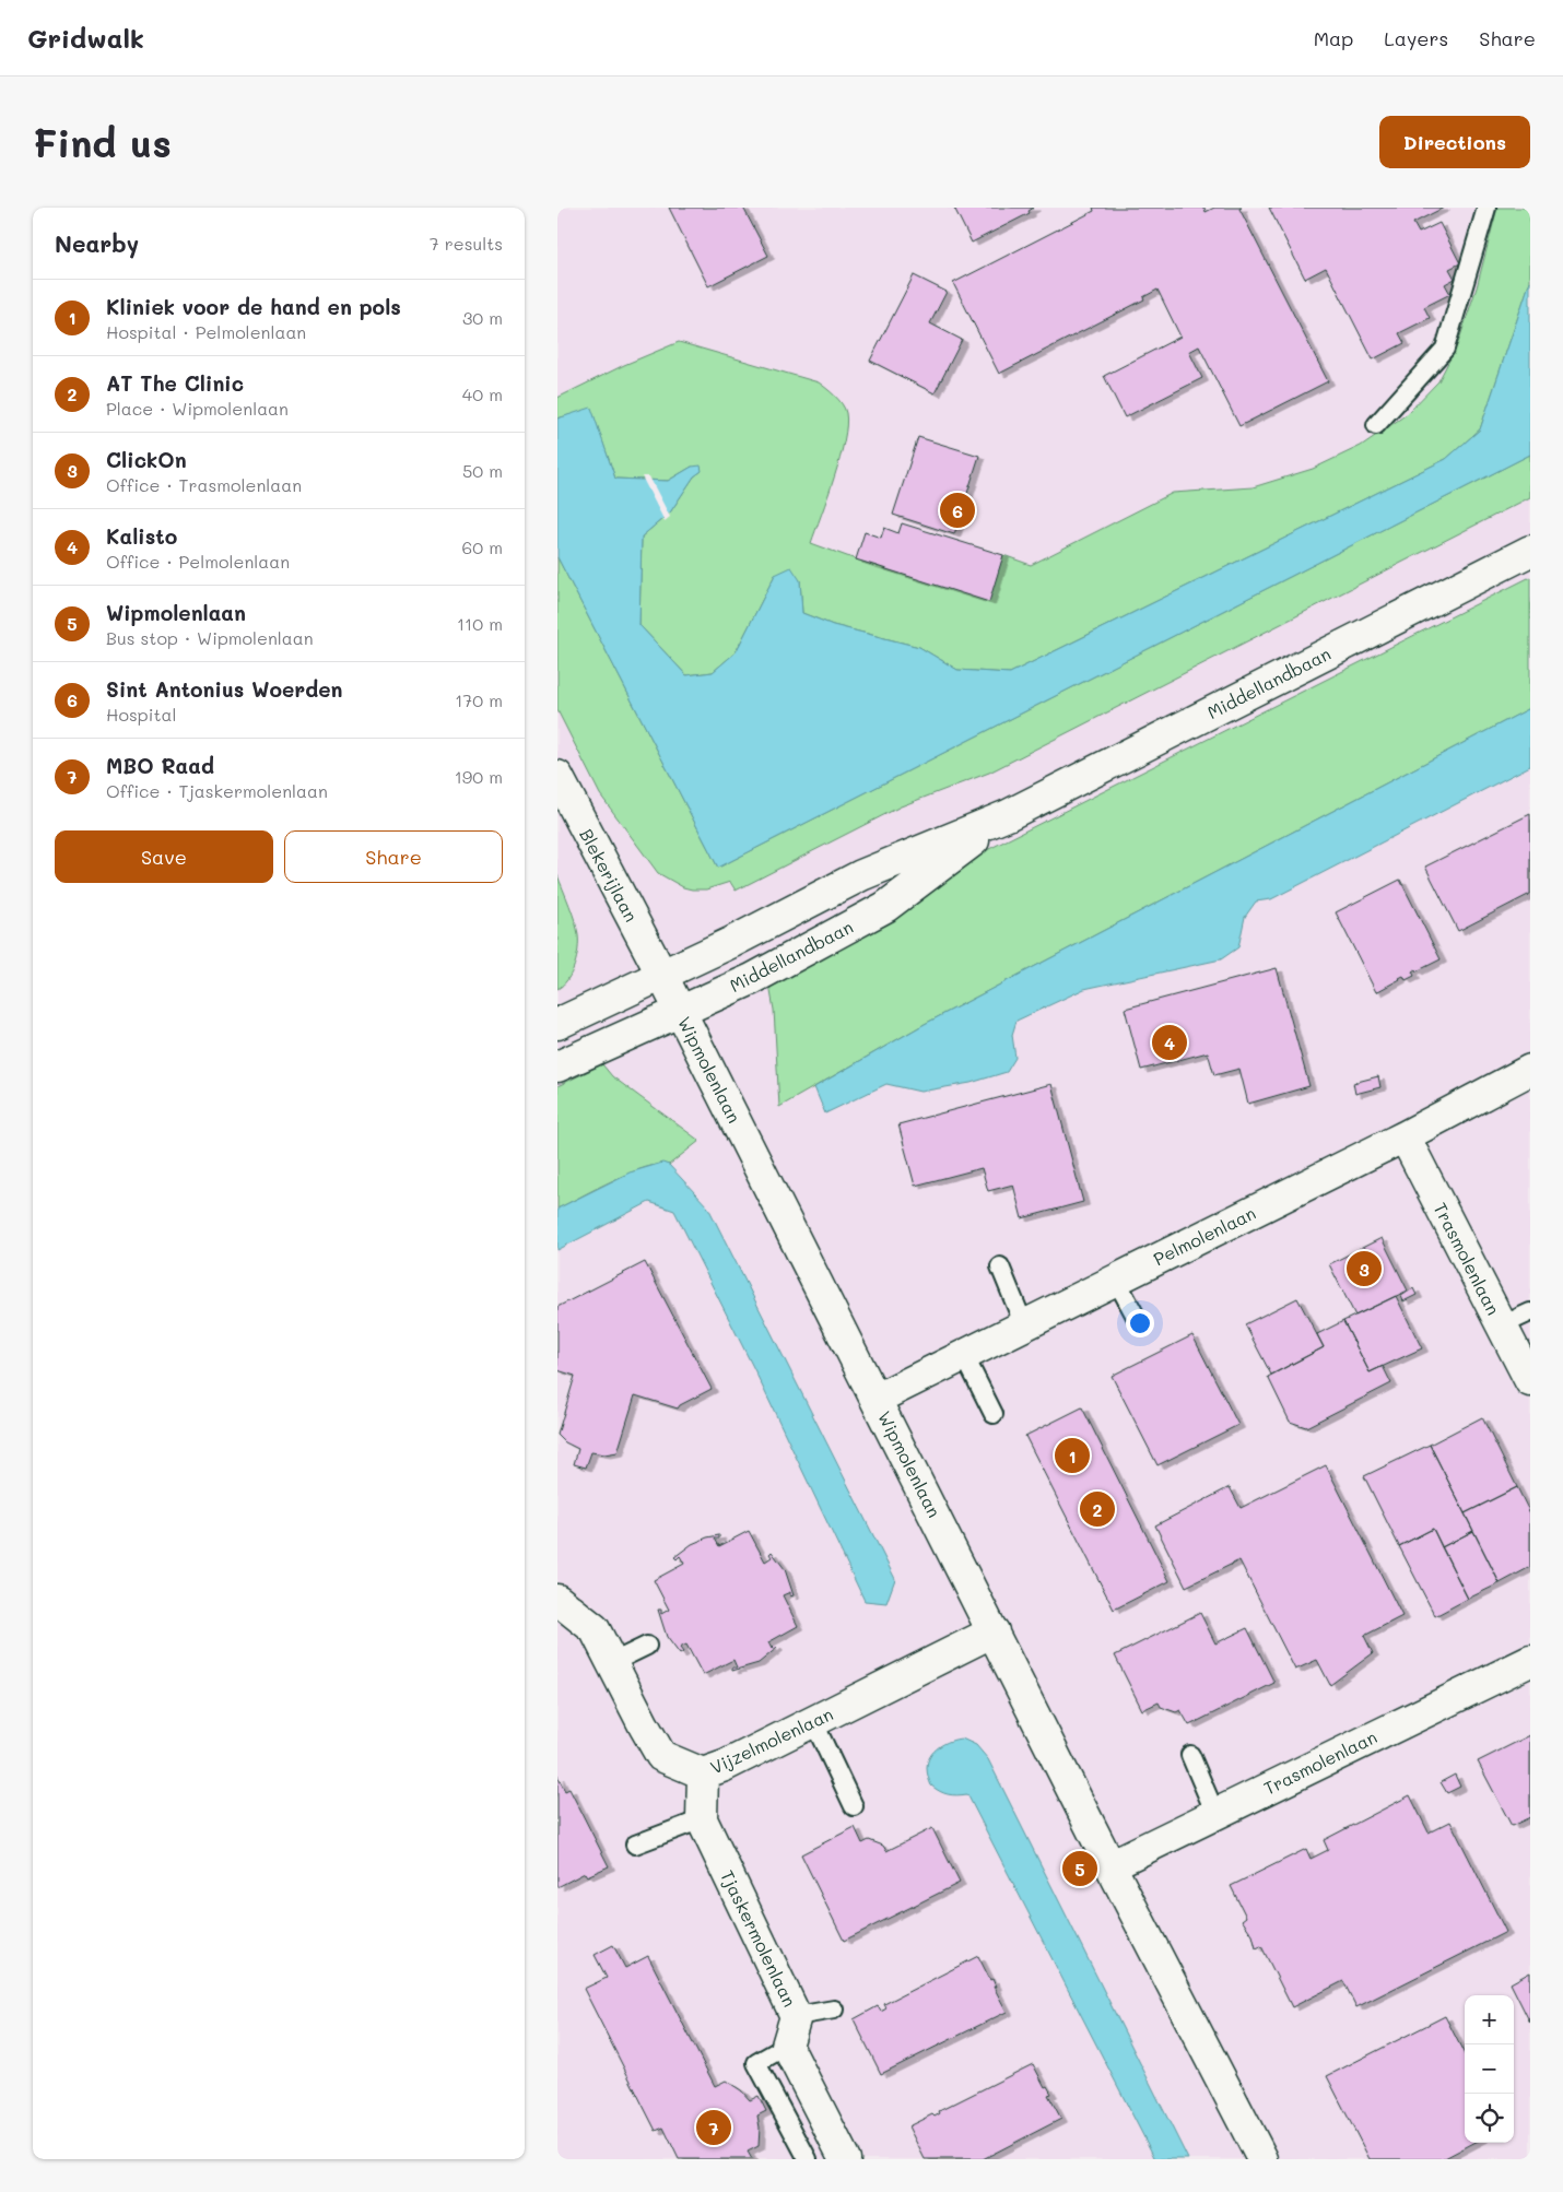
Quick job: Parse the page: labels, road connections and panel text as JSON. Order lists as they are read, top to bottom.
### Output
{
  "streets": {
    "street": [
      "Middellandbaan",
      "Blekerijlaan",
      "Wipmolenlaan",
      "Pelmolenlaan",
      "Trasmolenlaan",
      "Vijzelmolenlaan",
      "Tjaskermolenlaan"
    ]
  },
  "crossings": [
    ["Middellandbaan", "Blekerijlaan"],
    ["Middellandbaan", "Wipmolenlaan"],
    ["Blekerijlaan", "Wipmolenlaan"],
    ["Wipmolenlaan", "Pelmolenlaan"],
    ["Wipmolenlaan", "Trasmolenlaan"],
    ["Wipmolenlaan", "Vijzelmolenlaan"],
    ["Pelmolenlaan", "Trasmolenlaan"],
    ["Vijzelmolenlaan", "Tjaskermolenlaan"]
  ],
  "page": {
    "header": "Gridwalk",
    "nav": ["Map", "Layers", "Share"],
    "buttons": [
      "Directions",
      ["Save", "Share"]
    ],
    "title": "Find us",
    "heading": ["Nearby", "7 results"],
    "list": [
      {
        "mark": "1",
        "name": "Kliniek voor de hand en pols",
        "note": "Hospital · Pelmolenlaan",
        "value": "30 m"
      },
      {
        "mark": "2",
        "name": "AT The Clinic",
        "note": "Place · Wipmolenlaan",
        "value": "40 m"
      },
      {
        "mark": "3",
        "name": "ClickOn",
        "note": "Office · Trasmolenlaan",
        "value": "50 m"
      },
      {
        "mark": "4",
        "name": "Kalisto",
        "note": "Office · Pelmolenlaan",
        "value": "60 m"
      },
      {
        "mark": "5",
        "name": "Wipmolenlaan",
        "note": "Bus stop · Wipmolenlaan",
        "value": "110 m"
      },
      {
        "mark": "6",
        "name": "Sint Antonius Woerden",
        "note": "Hospital",
        "value": "170 m"
      },
      {
        "mark": "7",
        "name": "MBO Raad",
        "note": "Office · Tjaskermolenlaan",
        "value": "190 m"
      }
    ],
    "pins": [
      "6",
      "4",
      "3",
      "1",
      "2",
      "5",
      "7"
    ],
    "map_buttons": ["+", "−"]
  }
}
